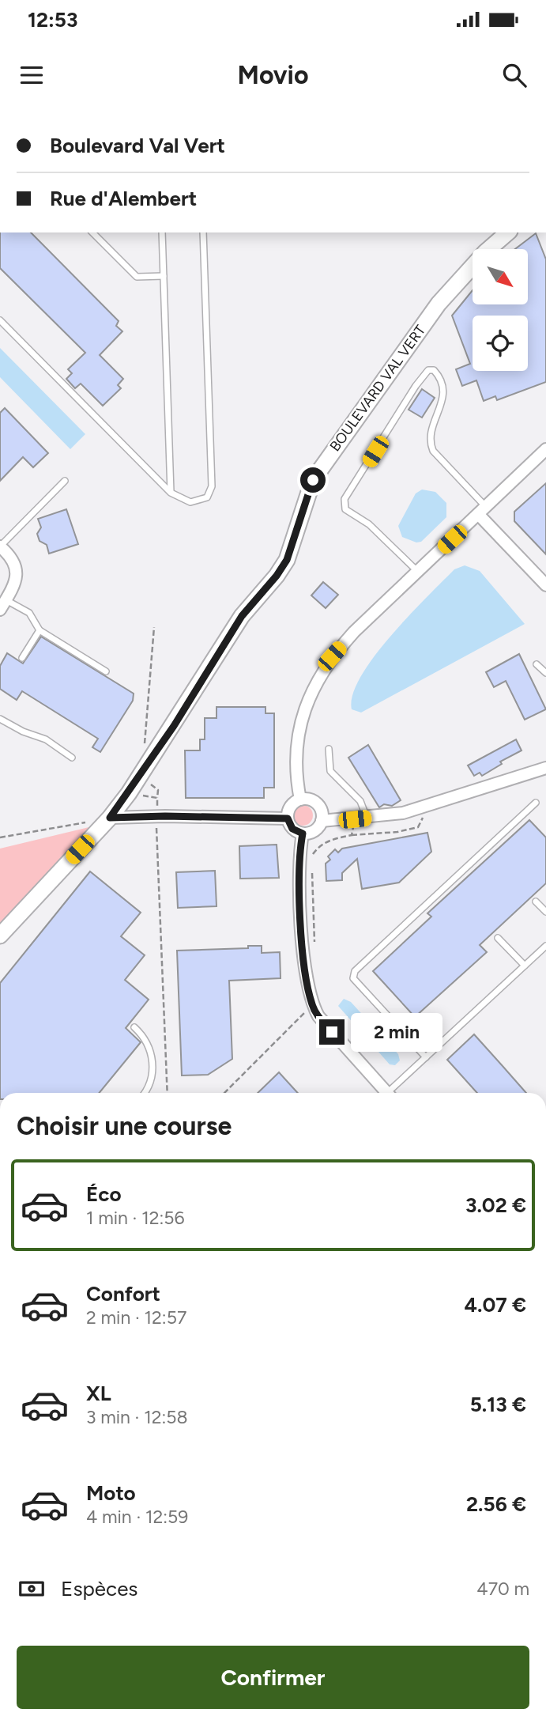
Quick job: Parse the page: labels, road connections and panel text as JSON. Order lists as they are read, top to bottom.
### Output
{
  "streets": {
    "street": ["BOULEVARD VAL VERT"]
  },
  "north": "bottom right",
  "page": {
    "status": "12:53",
    "header": "Movio",
    "banner": ["Boulevard Val Vert", "Rue d'Alembert"],
    "bubble": "2 min",
    "heading": "Choisir une course",
    "list": [
      {
        "name": "Éco",
        "note": "1 min · 12:56",
        "value": "3.02 €"
      },
      {
        "name": "Confort",
        "note": "2 min · 12:57",
        "value": "4.07 €"
      },
      {
        "name": "XL",
        "note": "3 min · 12:58",
        "value": "5.13 €"
      },
      {
        "name": "Moto",
        "note": "4 min · 12:59",
        "value": "2.56 €"
      }
    ],
    "pay": ["Espèces", "470 m"],
    "buttons": "Confirmer"
  }
}
